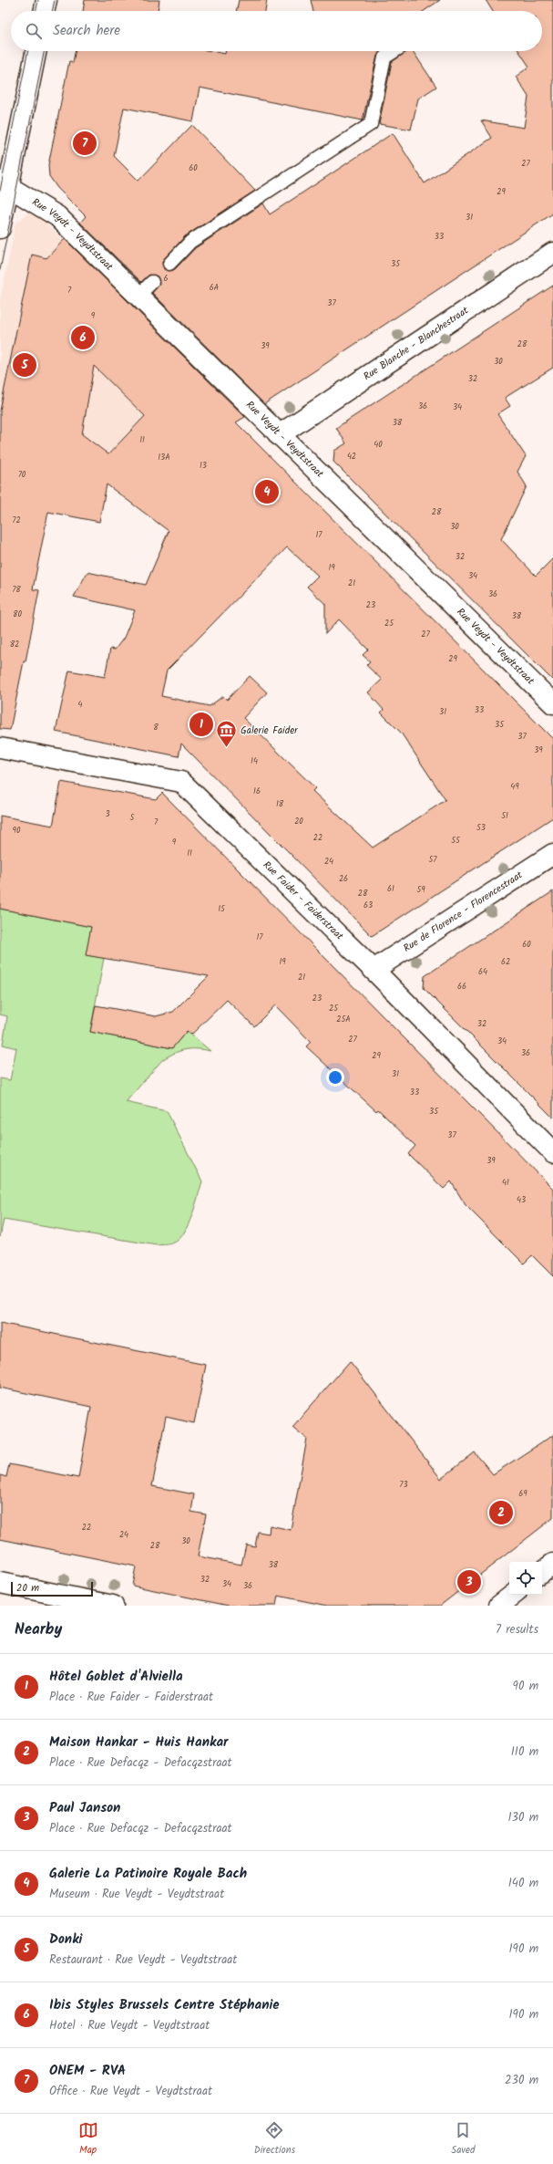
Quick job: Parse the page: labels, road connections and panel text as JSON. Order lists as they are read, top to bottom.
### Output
{
  "streets": {
    "street": [
      "Rue Veydt - Veydtstraat",
      "Rue Blanche - Blanchestraat",
      "Rue Faider - Faiderstraat",
      "Rue de Florence - Florencestraat"
    ]
  },
  "crossings": [
    ["Rue Veydt - Veydtstraat", "Rue Blanche - Blanchestraat"],
    ["Rue Faider - Faiderstraat", "Rue de Florence - Florencestraat"]
  ],
  "places": {
    "museum": ["Galerie Faider"]
  },
  "house_numbers": [
    "27",
    "60",
    "29",
    "31",
    "33",
    "35",
    "6",
    "6A",
    "7",
    "37",
    "9",
    "28",
    "39",
    "30",
    "32",
    "36",
    "34",
    "38",
    "11",
    "40",
    "42",
    "13A",
    "13",
    "70",
    "28",
    "72",
    "30",
    "17",
    "32",
    "19",
    "34",
    "21",
    "78",
    "36",
    "23",
    "80",
    "38",
    "25",
    "27",
    "82",
    "29",
    "4",
    "33",
    "31",
    "35",
    "8",
    "37",
    "39",
    "14",
    "49",
    "16",
    "18",
    "3",
    "51",
    "5",
    "20",
    "7",
    "53",
    "90",
    "22",
    "55",
    "9",
    "11",
    "57",
    "24",
    "26",
    "61",
    "59",
    "28",
    "63",
    "15",
    "17",
    "60",
    "19",
    "62",
    "64",
    "21",
    "66",
    "23",
    "25",
    "25A",
    "32",
    "27",
    "34",
    "36",
    "29",
    "31",
    "33",
    "35",
    "37",
    "39",
    "41",
    "43",
    "73",
    "69",
    "22",
    "24",
    "30",
    "28",
    "38",
    "32",
    "34",
    "36"
  ],
  "scale_bar": "20 m",
  "page": {
    "search": "Search here",
    "pins": [
      "7",
      "6",
      "5",
      "4",
      "1",
      "2",
      "3"
    ],
    "scale": "20 m",
    "heading": ["Nearby", "7 results"],
    "list": [
      {
        "mark": "1",
        "name": "Hôtel Goblet d'Alviella",
        "note": "Place · Rue Faider - Faiderstraat",
        "value": "90 m"
      },
      {
        "mark": "2",
        "name": "Maison Hankar - Huis Hankar",
        "note": "Place · Rue Defacqz - Defacqzstraat",
        "value": "110 m"
      },
      {
        "mark": "3",
        "name": "Paul Janson",
        "note": "Place · Rue Defacqz - Defacqzstraat",
        "value": "130 m"
      },
      {
        "mark": "4",
        "name": "Galerie La Patinoire Royale Bach",
        "note": "Museum · Rue Veydt - Veydtstraat",
        "value": "140 m"
      },
      {
        "mark": "5",
        "name": "Donki",
        "note": "Restaurant · Rue Veydt - Veydtstraat",
        "value": "190 m"
      },
      {
        "mark": "6",
        "name": "Ibis Styles Brussels Centre Stéphanie",
        "note": "Hotel · Rue Veydt - Veydtstraat",
        "value": "190 m"
      },
      {
        "mark": "7",
        "name": "ONEM - RVA",
        "note": "Office · Rue Veydt - Veydtstraat",
        "value": "230 m"
      }
    ],
    "nav": ["Map", "Directions", "Saved"]
  }
}
